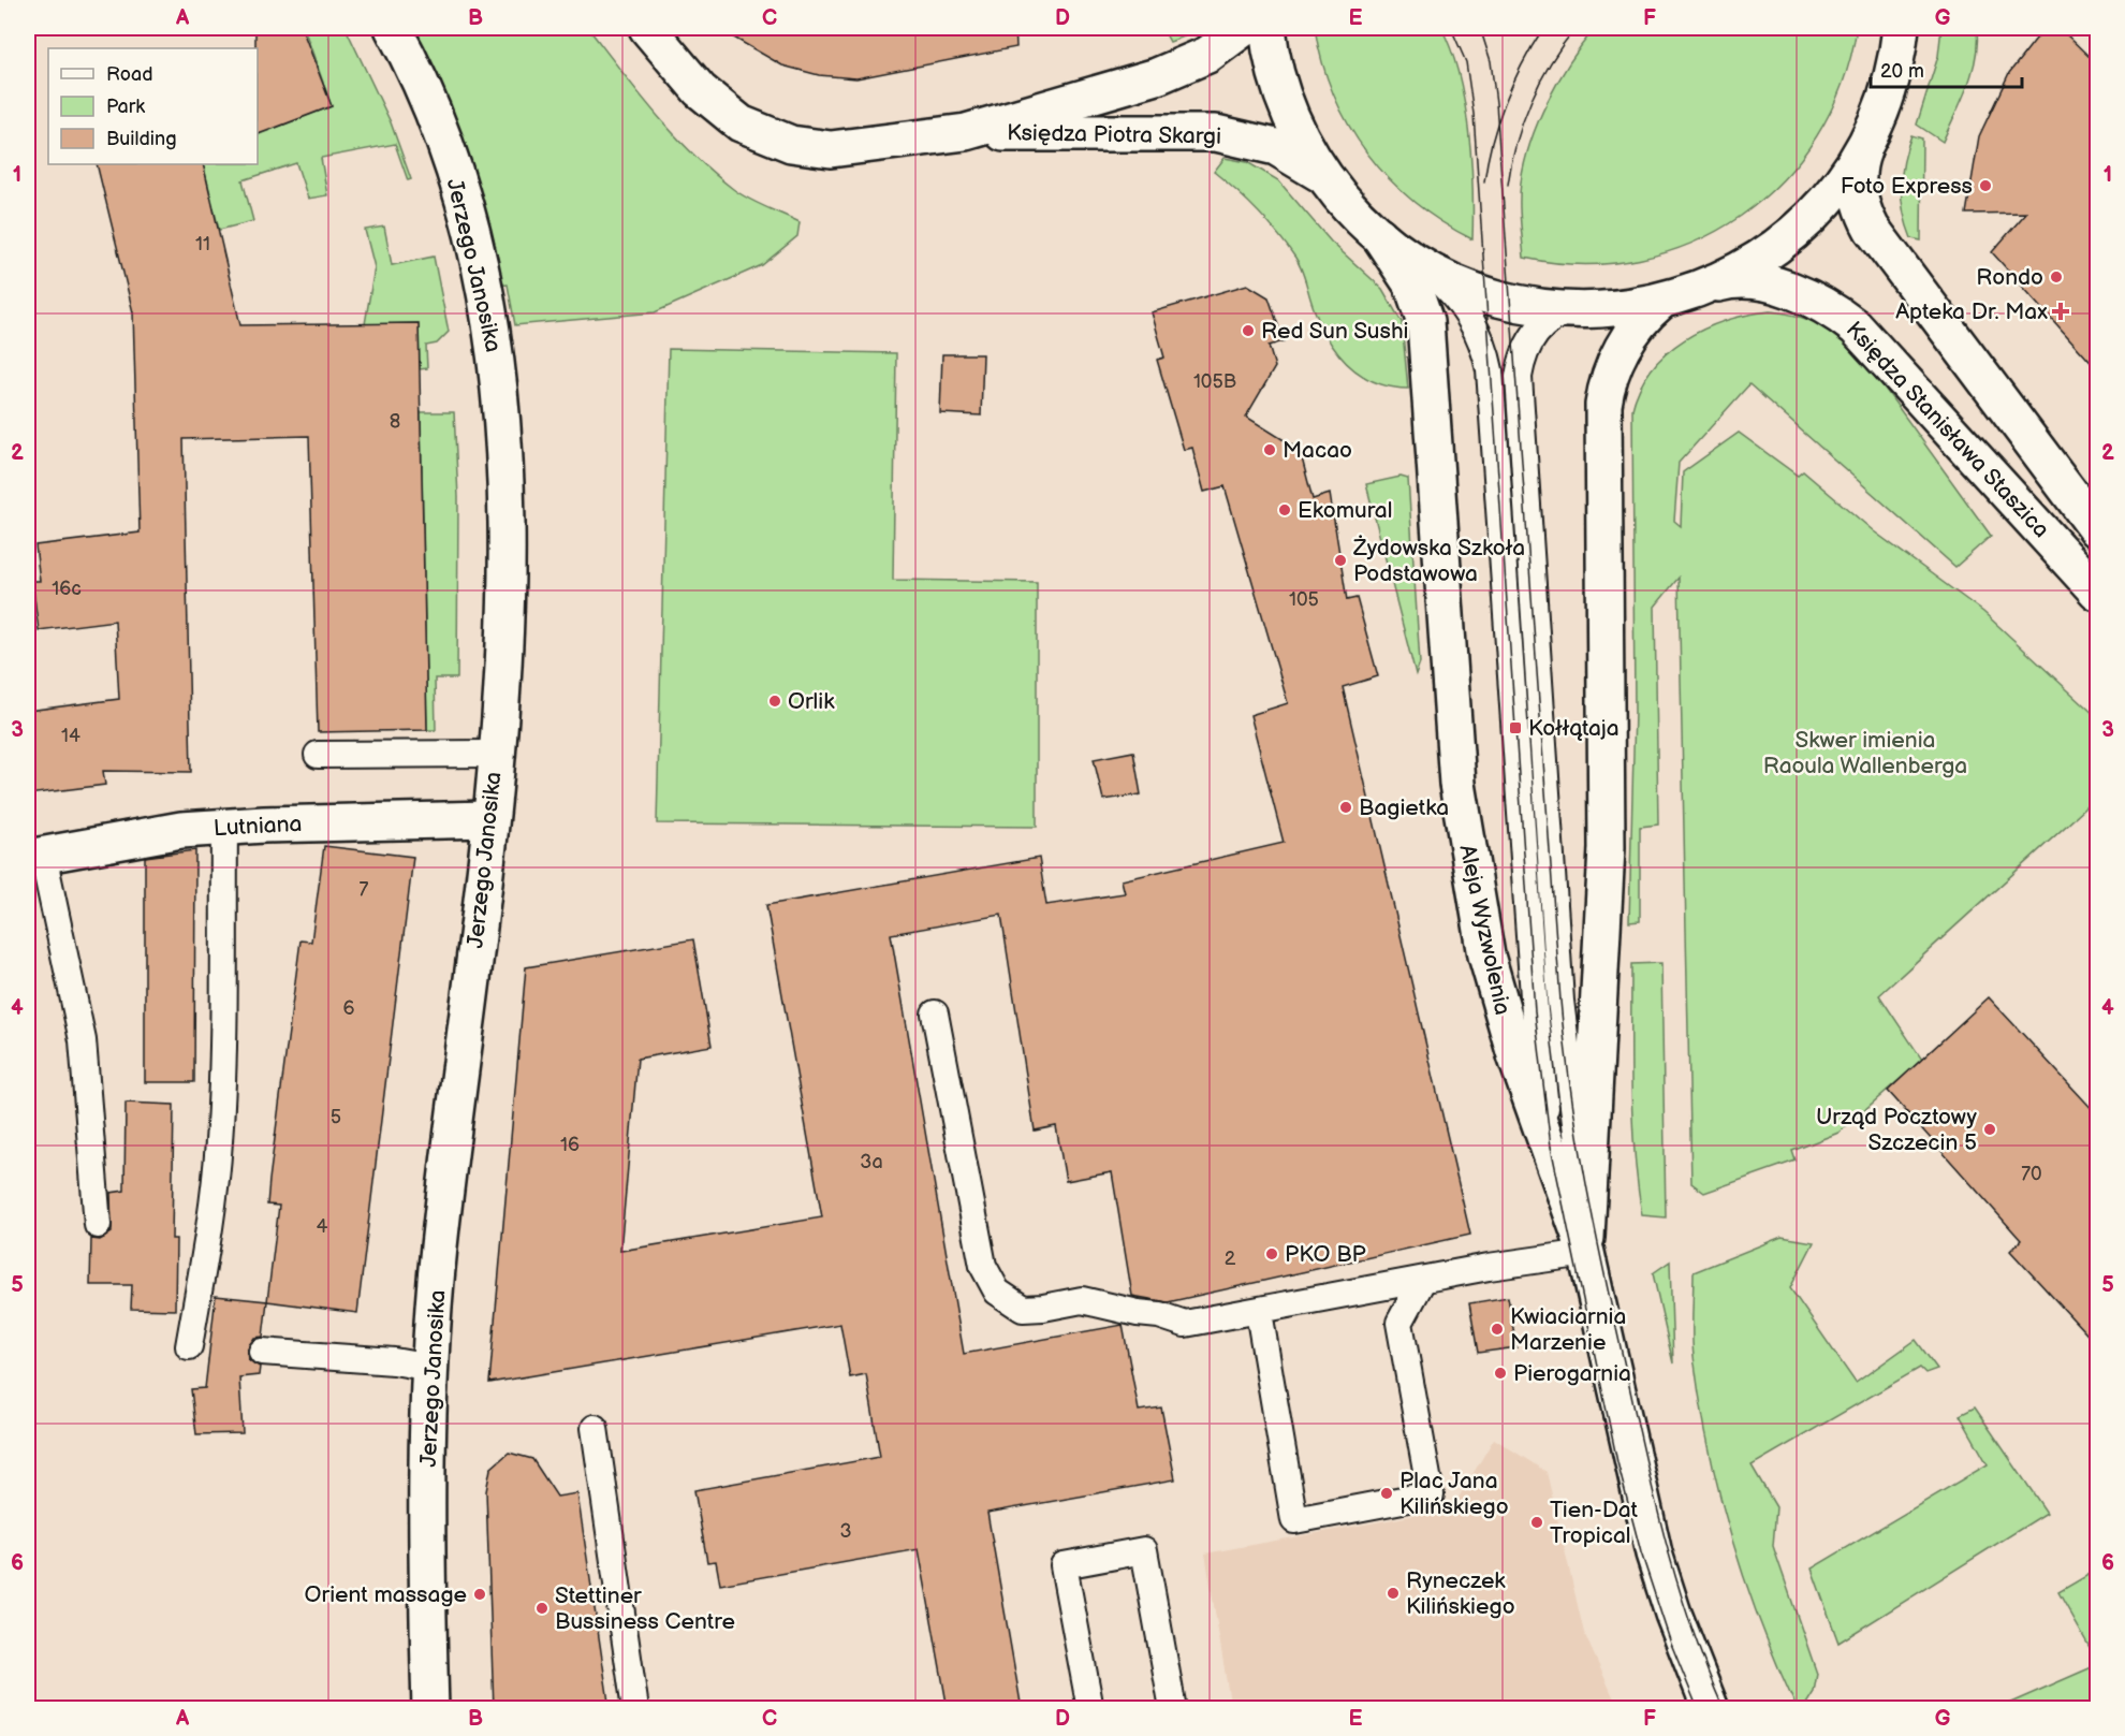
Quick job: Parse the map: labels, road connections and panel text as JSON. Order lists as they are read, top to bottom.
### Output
{
  "streets": {
    "street": [
      "Księdza Piotra Skargi",
      "Jerzego Janosika",
      "Księdza Stanisława Staszica",
      "Lutniana",
      "Aleja Wyzwolenia"
    ]
  },
  "crossings": [
    ["Jerzego Janosika", "Lutniana"]
  ],
  "parks": ["Skwer imienia Raoula Wallenberga"],
  "places": {
    "other": [
      "Foto Express",
      "Rondo",
      "Red Sun Sushi",
      "Macao",
      "Ekomural",
      "Żydowska Szkoła Podstawowa",
      "Orlik",
      "Bagietka",
      "Urząd Pocztowy Szczecin 5",
      "PKO BP",
      "Kwiaciarnia Marzenie",
      "Pierogarnia",
      "Plac Jana Kilińskiego",
      "Tien-Dat Tropical",
      "Ryneczek Kilińskiego",
      "Orient massage",
      "Stettiner Bussiness Centre"
    ],
    "health": ["Apteka Dr. Max"],
    "transit": ["Kołłątaja"]
  },
  "house_numbers": [
    "11",
    "105B",
    "8",
    "16c",
    "105",
    "14",
    "7",
    "6",
    "5",
    "16",
    "3a",
    "70",
    "4",
    "2",
    "3"
  ],
  "legend": ["Road", "Park", "Building"],
  "scale_bar": "20 m",
  "grid": {
    "columns": [
      "A",
      "B",
      "C",
      "D",
      "E",
      "F",
      "G"
    ],
    "rows": [
      "1",
      "2",
      "3",
      "4",
      "5",
      "6"
    ]
  }
}
